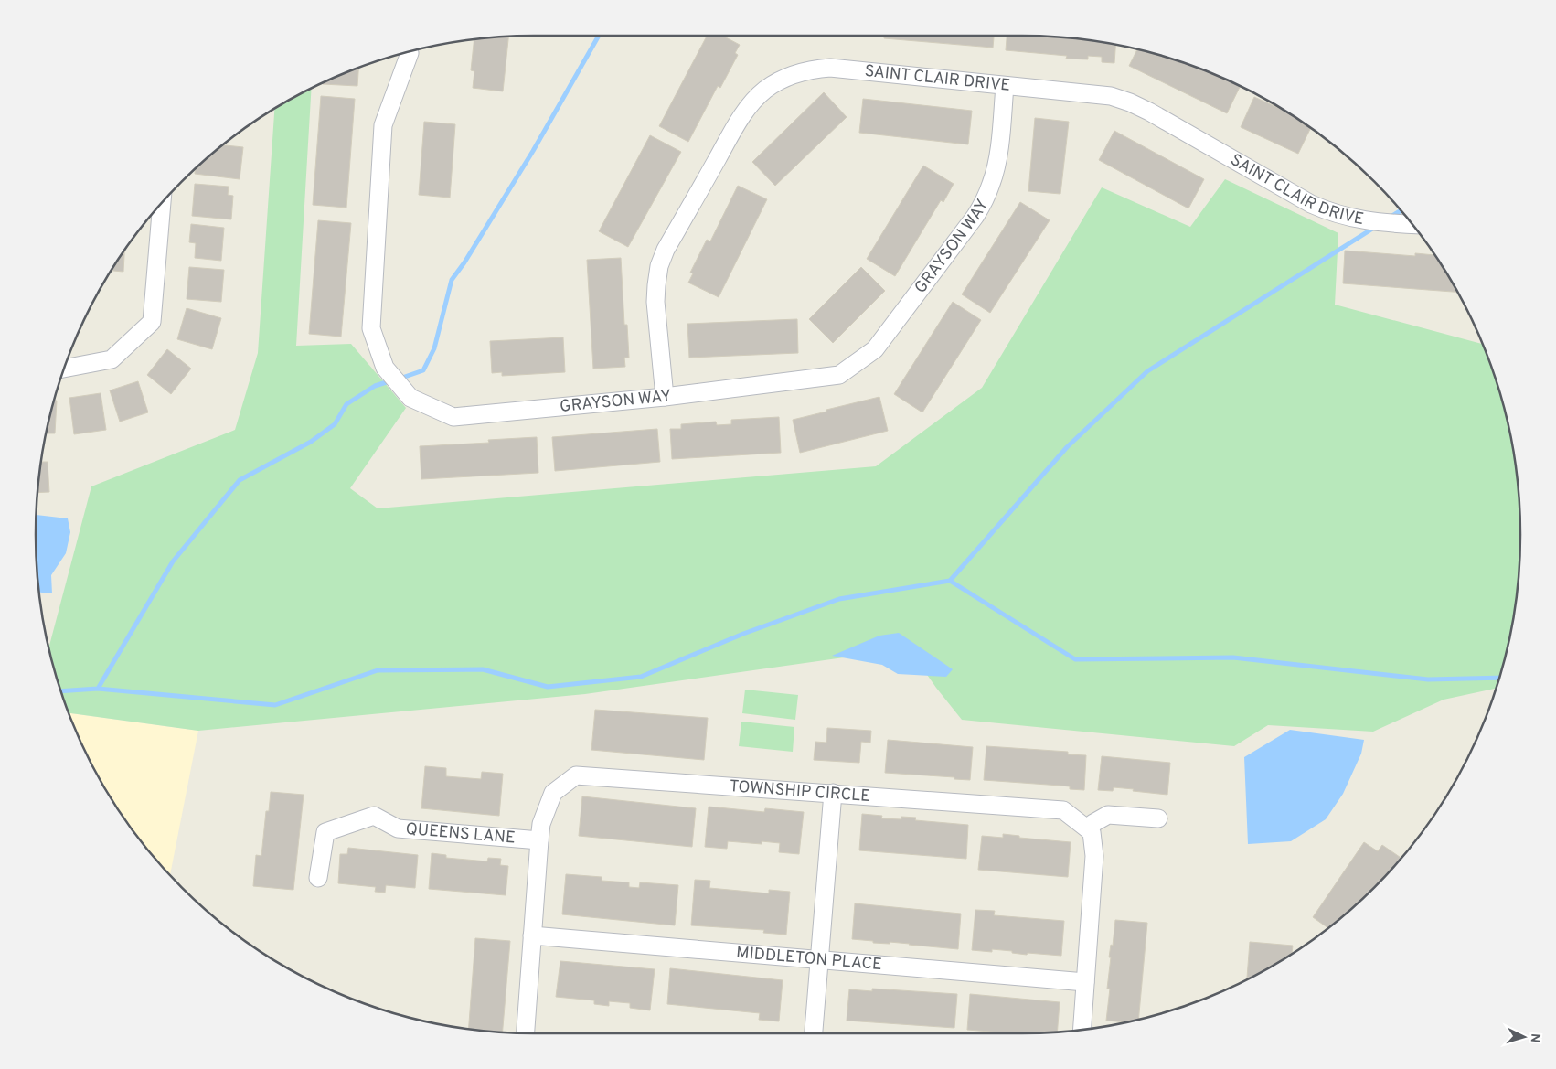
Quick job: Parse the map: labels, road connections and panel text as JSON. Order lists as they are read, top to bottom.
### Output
{
  "streets": {
    "street": [
      "SAINT CLAIR DRIVE",
      "GRAYSON WAY",
      "TOWNSHIP CIRCLE",
      "QUEENS LANE",
      "MIDDLETON PLACE"
    ]
  },
  "crossings": [
    ["SAINT CLAIR DRIVE", "GRAYSON WAY"],
    ["TOWNSHIP CIRCLE", "QUEENS LANE"],
    ["TOWNSHIP CIRCLE", "MIDDLETON PLACE"]
  ],
  "north": "right"
}
